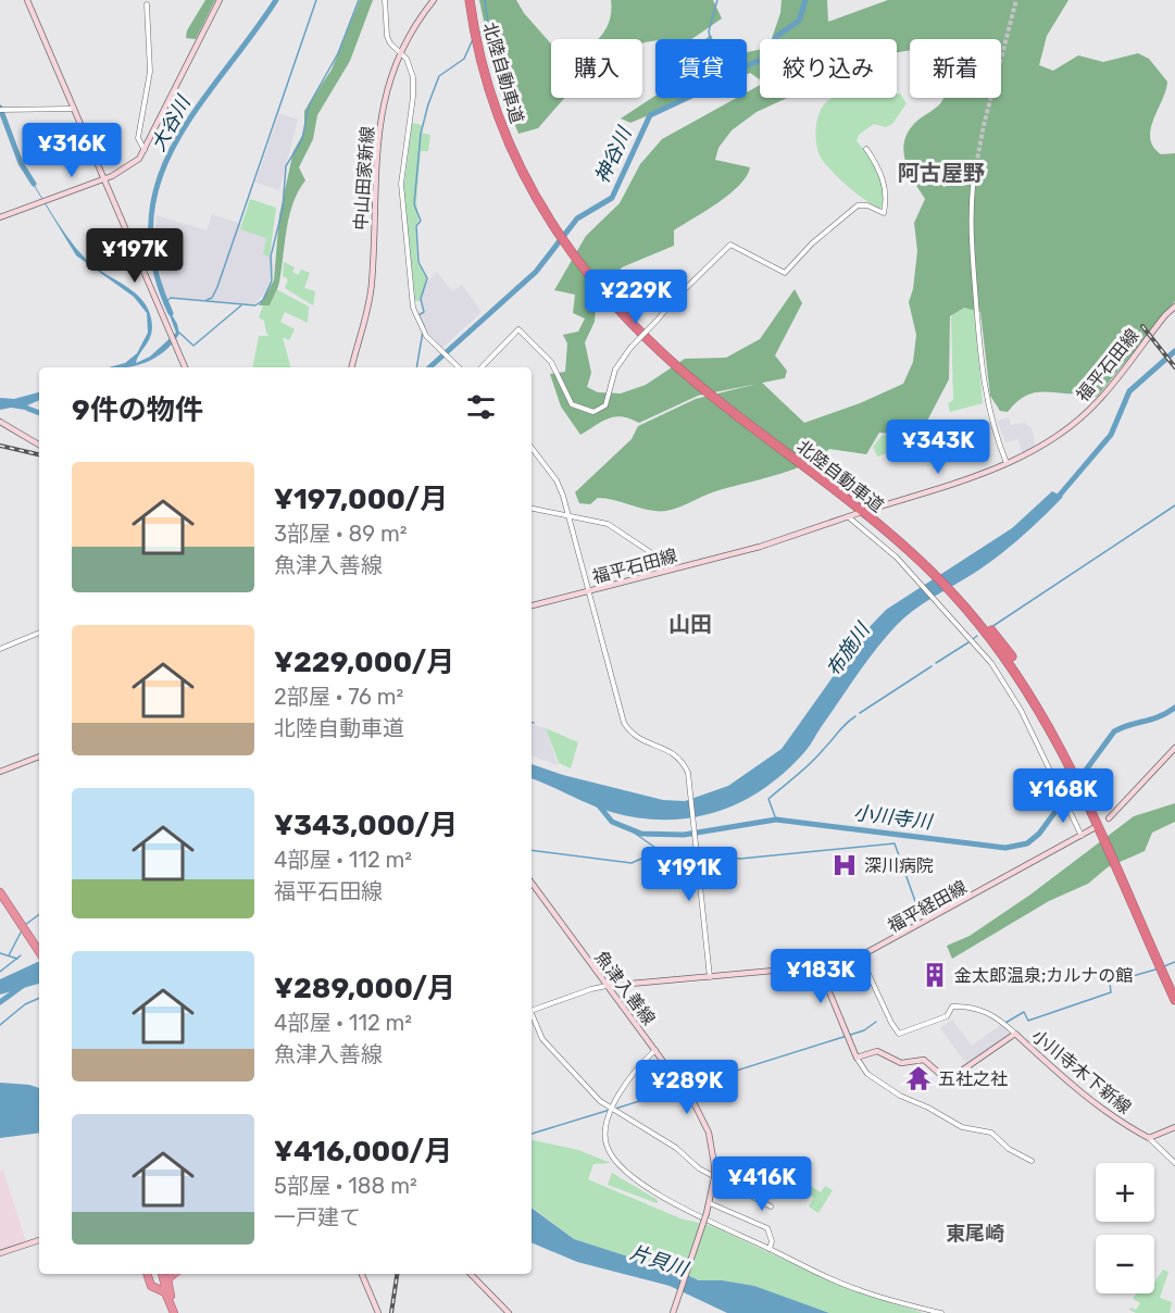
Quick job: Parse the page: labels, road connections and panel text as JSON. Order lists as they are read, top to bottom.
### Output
{
  "streets": {
    "highway": ["北陸自動車道"],
    "main road": [
      "中山田家新線",
      "福平石田線",
      "福平経田線",
      "魚津入善線",
      "小川寺木下新線"
    ]
  },
  "crossings": [
    ["福平経田線", "魚津入善線"]
  ],
  "districts": ["阿古屋野", "山田", "東尾崎"],
  "water": [
    "大谷川",
    "神谷川",
    "布施川",
    "小川寺川",
    "片貝川"
  ],
  "places": {
    "hospital": ["深川病院"],
    "building": ["金太郎温泉;カルナの館"],
    "temple": ["五社之社"]
  },
  "page": {
    "chip": [
      "購入",
      "賃貸",
      "絞り込み",
      "新着"
    ],
    "price": [
      "¥316K",
      "¥197K",
      "¥229K",
      "¥343K",
      "¥168K",
      "¥191K",
      "¥183K",
      "¥289K",
      "¥416K"
    ],
    "heading": "9件の物件",
    "list": [
      {
        "name": "¥197,000/月",
        "note": "3部屋 · 89 m² · 魚津入善線"
      },
      {
        "name": "¥229,000/月",
        "note": "2部屋 · 76 m² · 北陸自動車道"
      },
      {
        "name": "¥343,000/月",
        "note": "4部屋 · 112 m² · 福平石田線"
      },
      {
        "name": "¥289,000/月",
        "note": "4部屋 · 112 m² · 魚津入善線"
      },
      {
        "name": "¥416,000/月",
        "note": "5部屋 · 188 m² · 一戸建て"
      }
    ],
    "map_buttons": ["+", "−"]
  }
}
